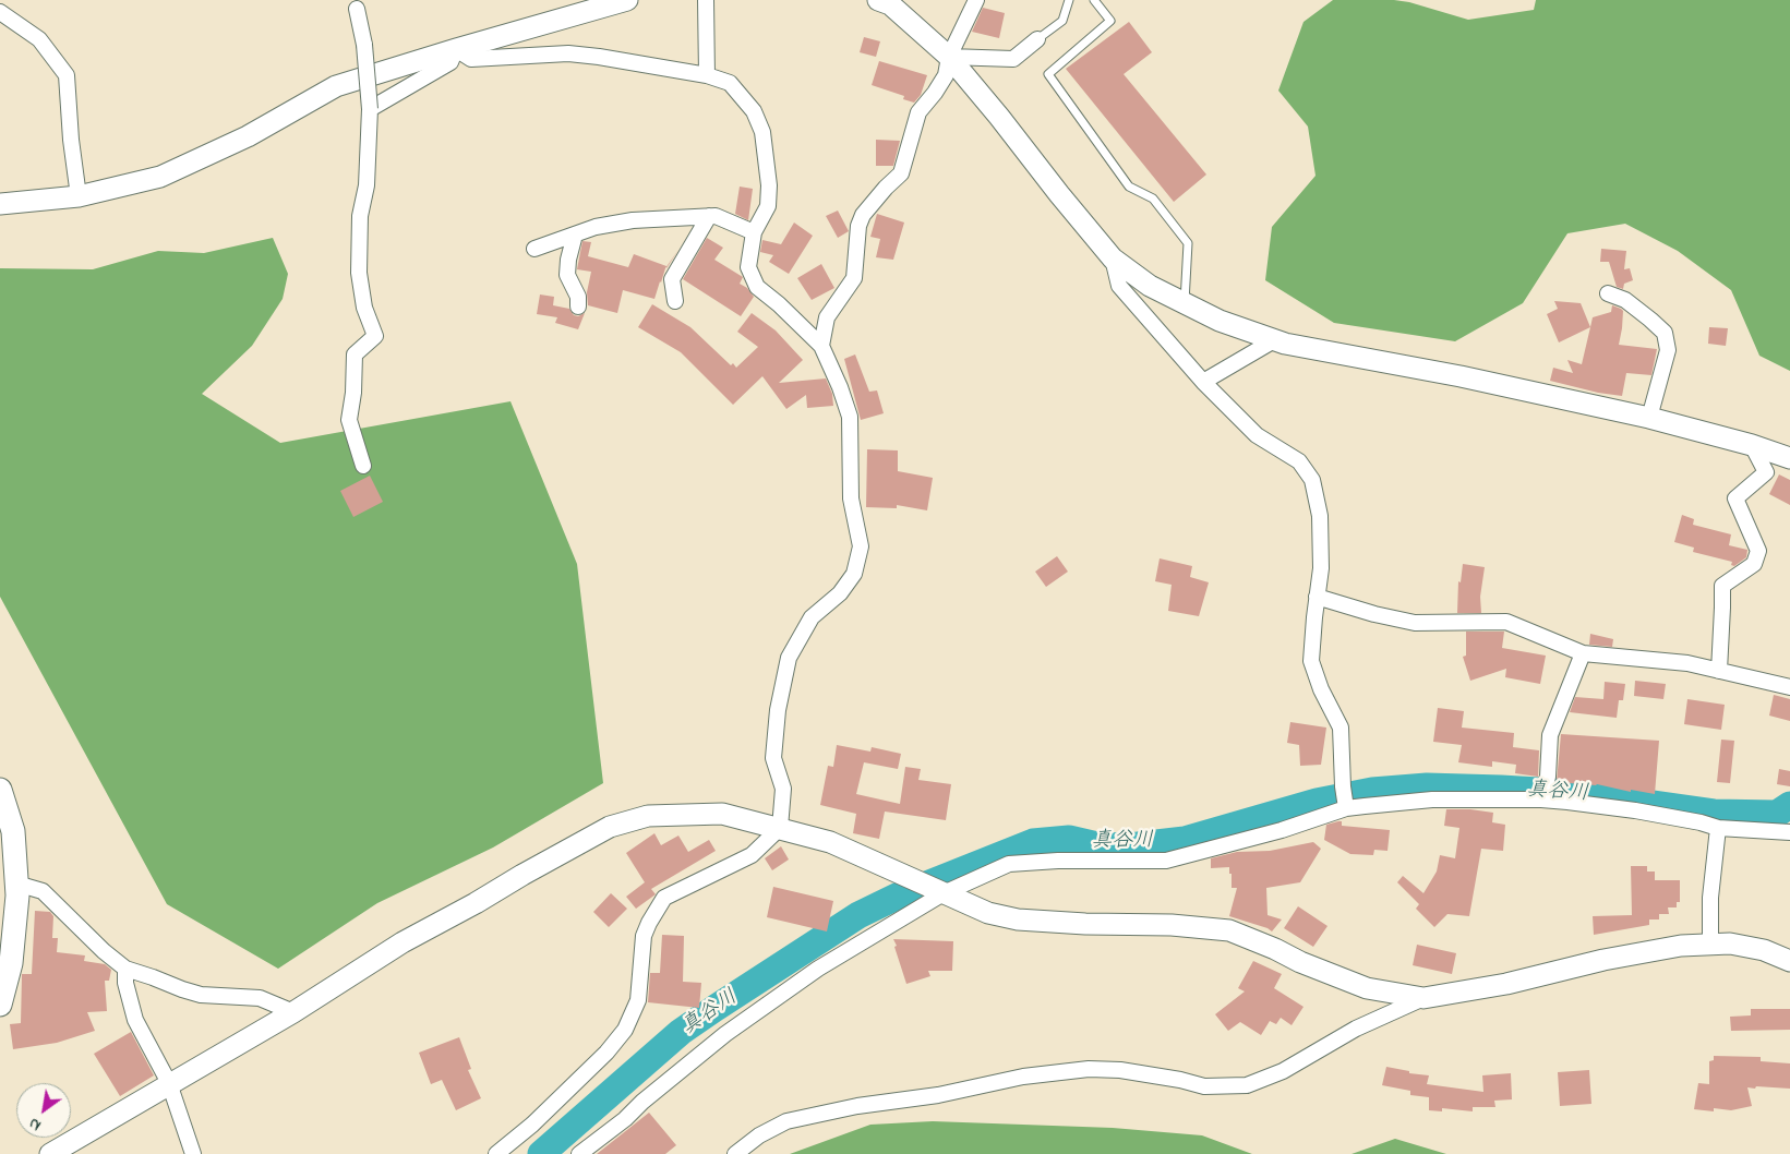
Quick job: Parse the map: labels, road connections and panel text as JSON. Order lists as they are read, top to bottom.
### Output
{
  "water": ["真谷川"],
  "north": "bottom left"
}
